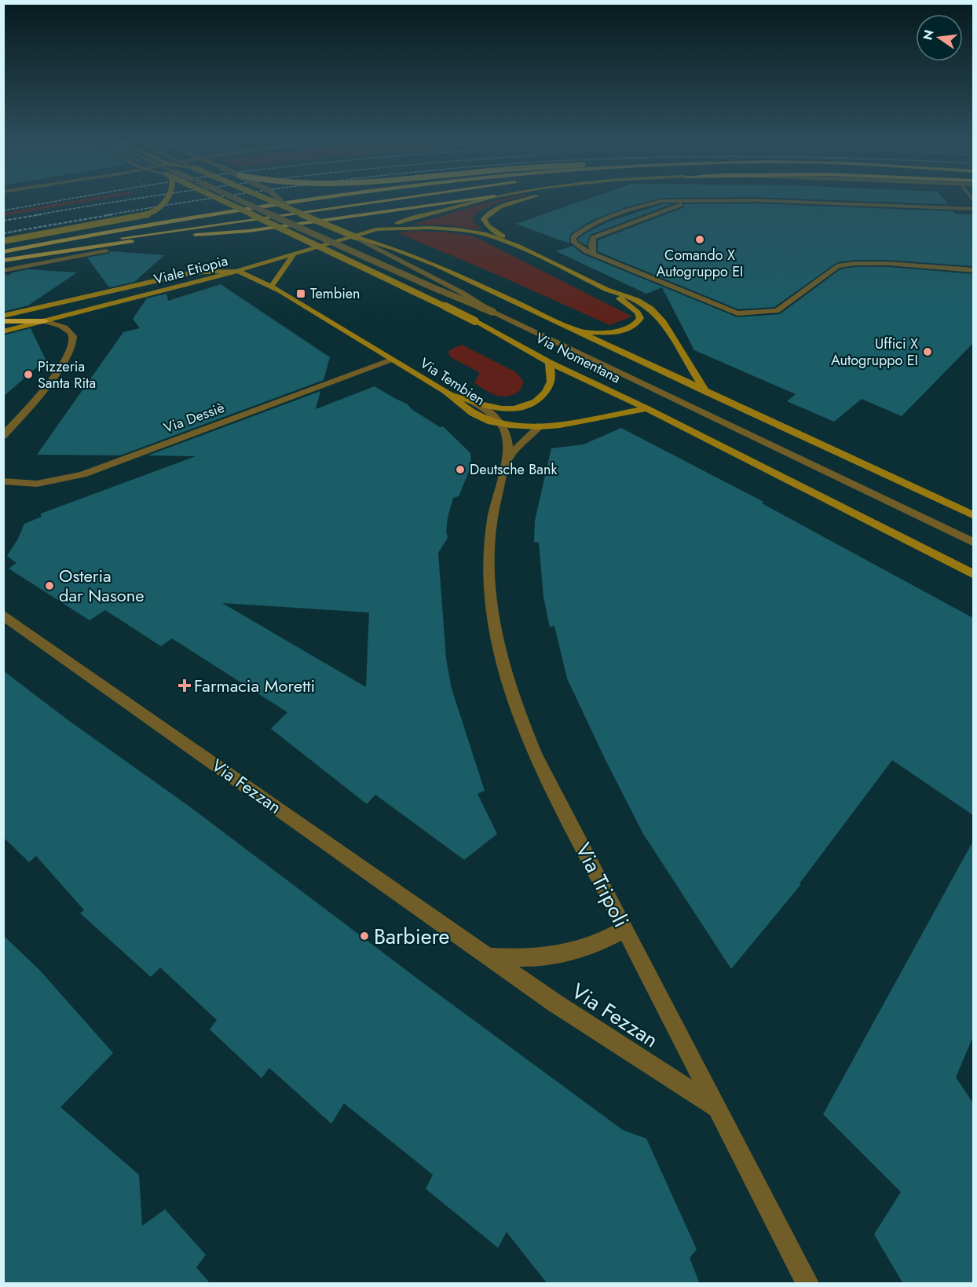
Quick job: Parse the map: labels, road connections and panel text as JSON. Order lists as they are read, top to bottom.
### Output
{
  "streets": {
    "main road": ["Viale Etiopia", "Via Nomentana", "Via Tembien"],
    "street": ["Via Dessiè", "Via Fezzan", "Via Tripoli"]
  },
  "crossings": [
    ["Viale Etiopia", "Via Tembien"],
    ["Via Nomentana", "Via Tembien"],
    ["Via Tembien", "Via Dessiè"],
    ["Via Tembien", "Via Tripoli"],
    ["Via Fezzan", "Via Tripoli"]
  ],
  "places": {
    "other": [
      "Comando X Autogruppo EI",
      "Uffici X Autogruppo EI",
      "Pizzeria Santa Rita",
      "Deutsche Bank",
      "Osteria dar Nasone",
      "Barbiere"
    ],
    "transit": ["Tembien"],
    "health": ["Farmacia Moretti"]
  },
  "north": "left"
}
